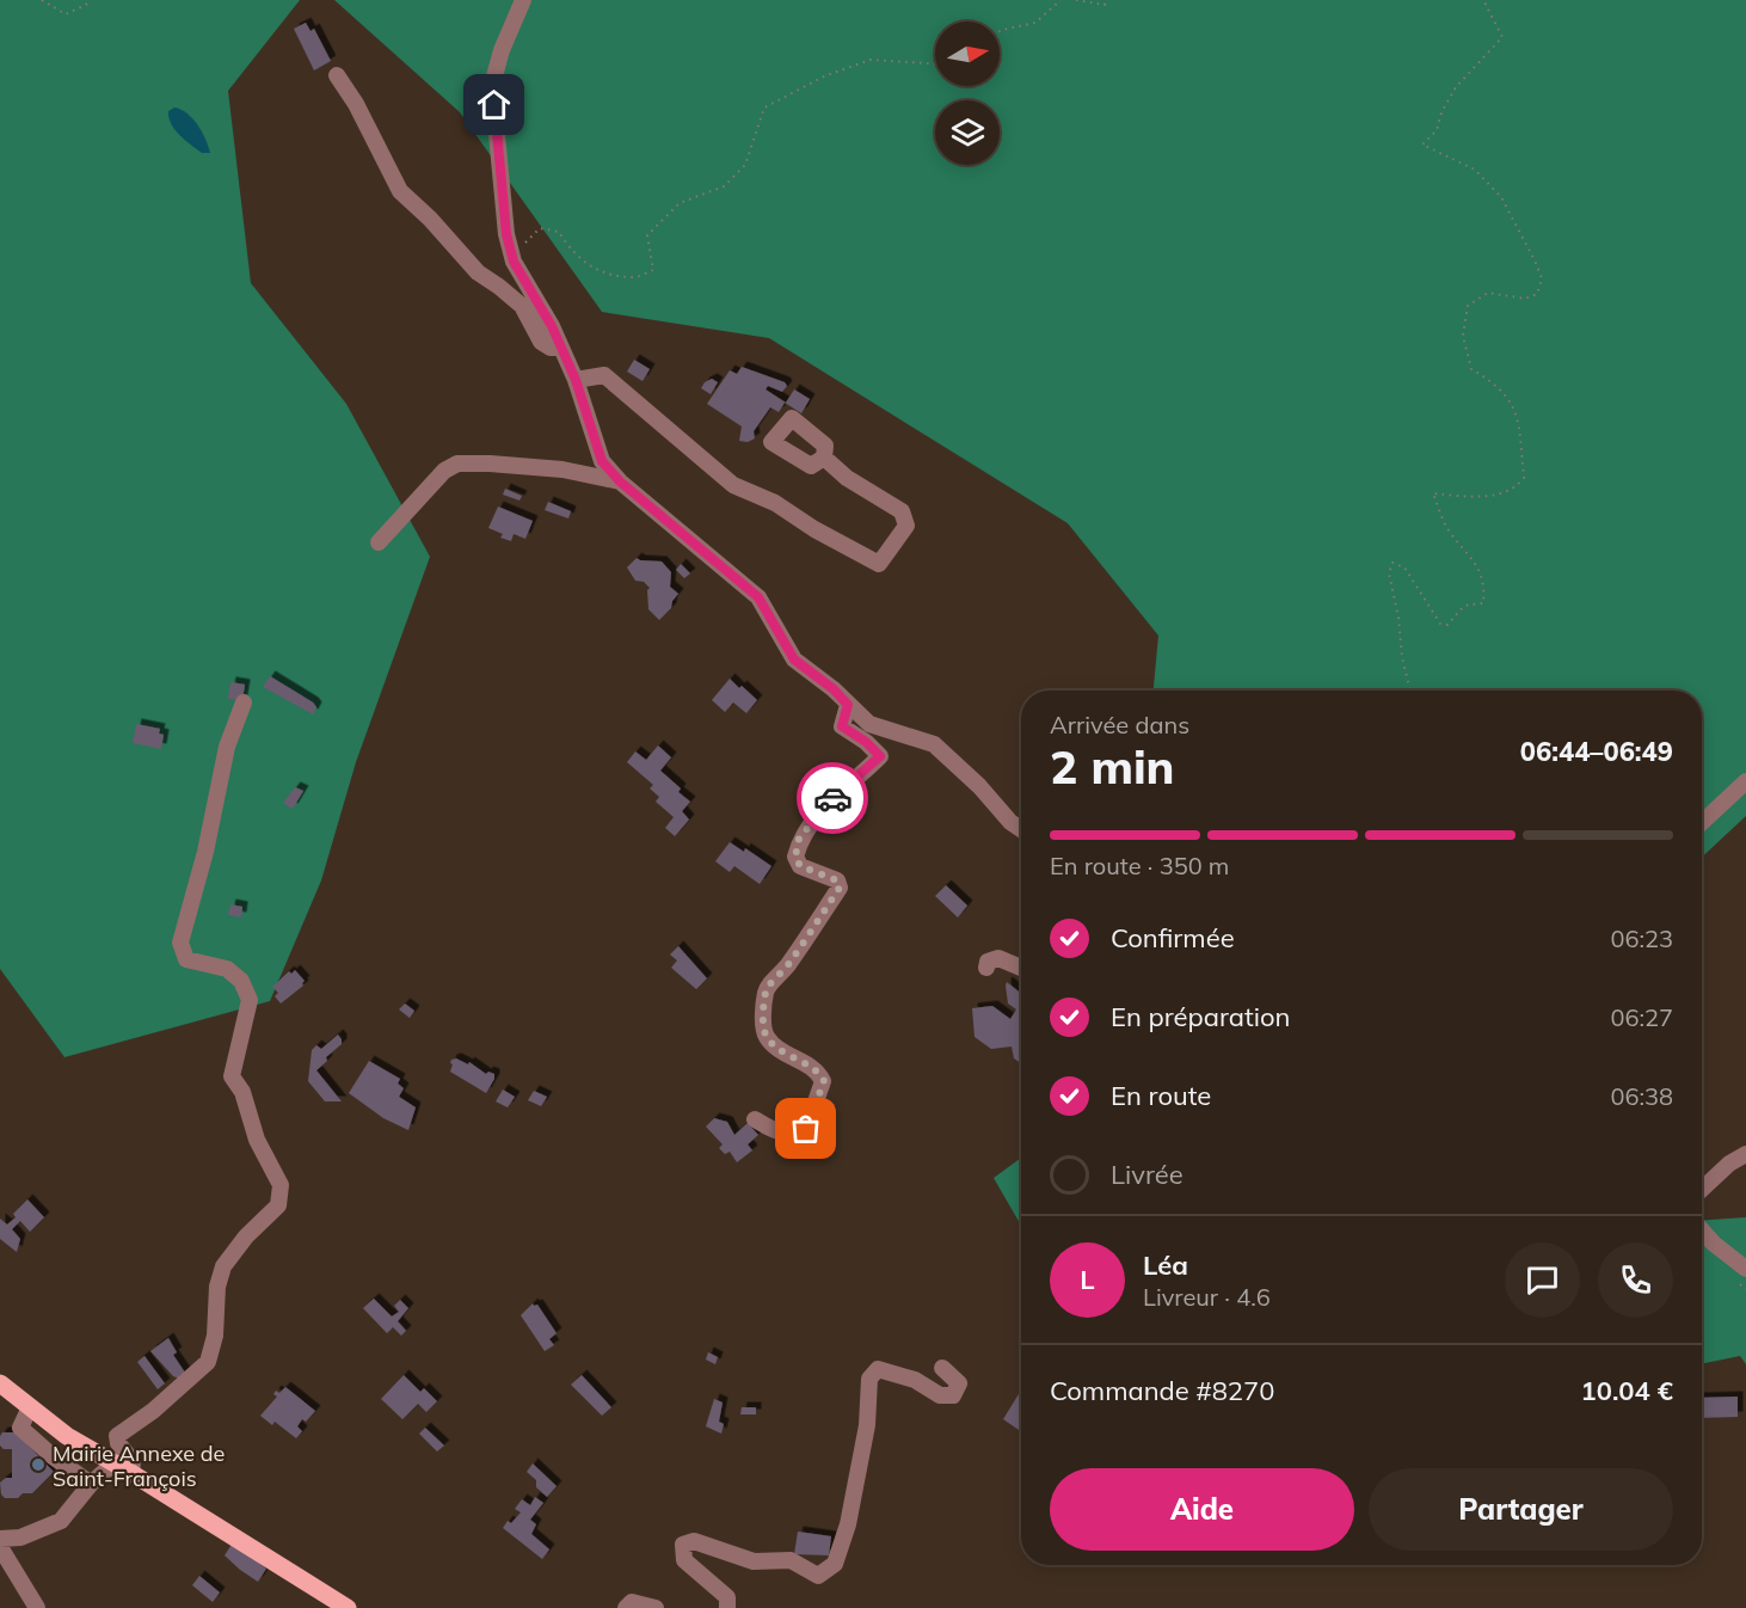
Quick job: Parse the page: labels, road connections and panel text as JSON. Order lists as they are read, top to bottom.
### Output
{
  "places": ["Mairie Annexe de Saint-François"],
  "north": "right",
  "page": {
    "heading": ["2 min", "Arrivée dans", "06:44–06:49"],
    "panel": [
      "Léa",
      "Livreur · 4.6",
      "Commande #8270",
      "10.04 €"
    ],
    "bar": "En route · 350 m",
    "list": [
      ["Confirmée", "06:23"],
      ["En préparation", "06:27"],
      ["En route", "06:38"],
      "Livrée"
    ],
    "round": "L",
    "buttons": ["Aide", "Partager"]
  }
}
